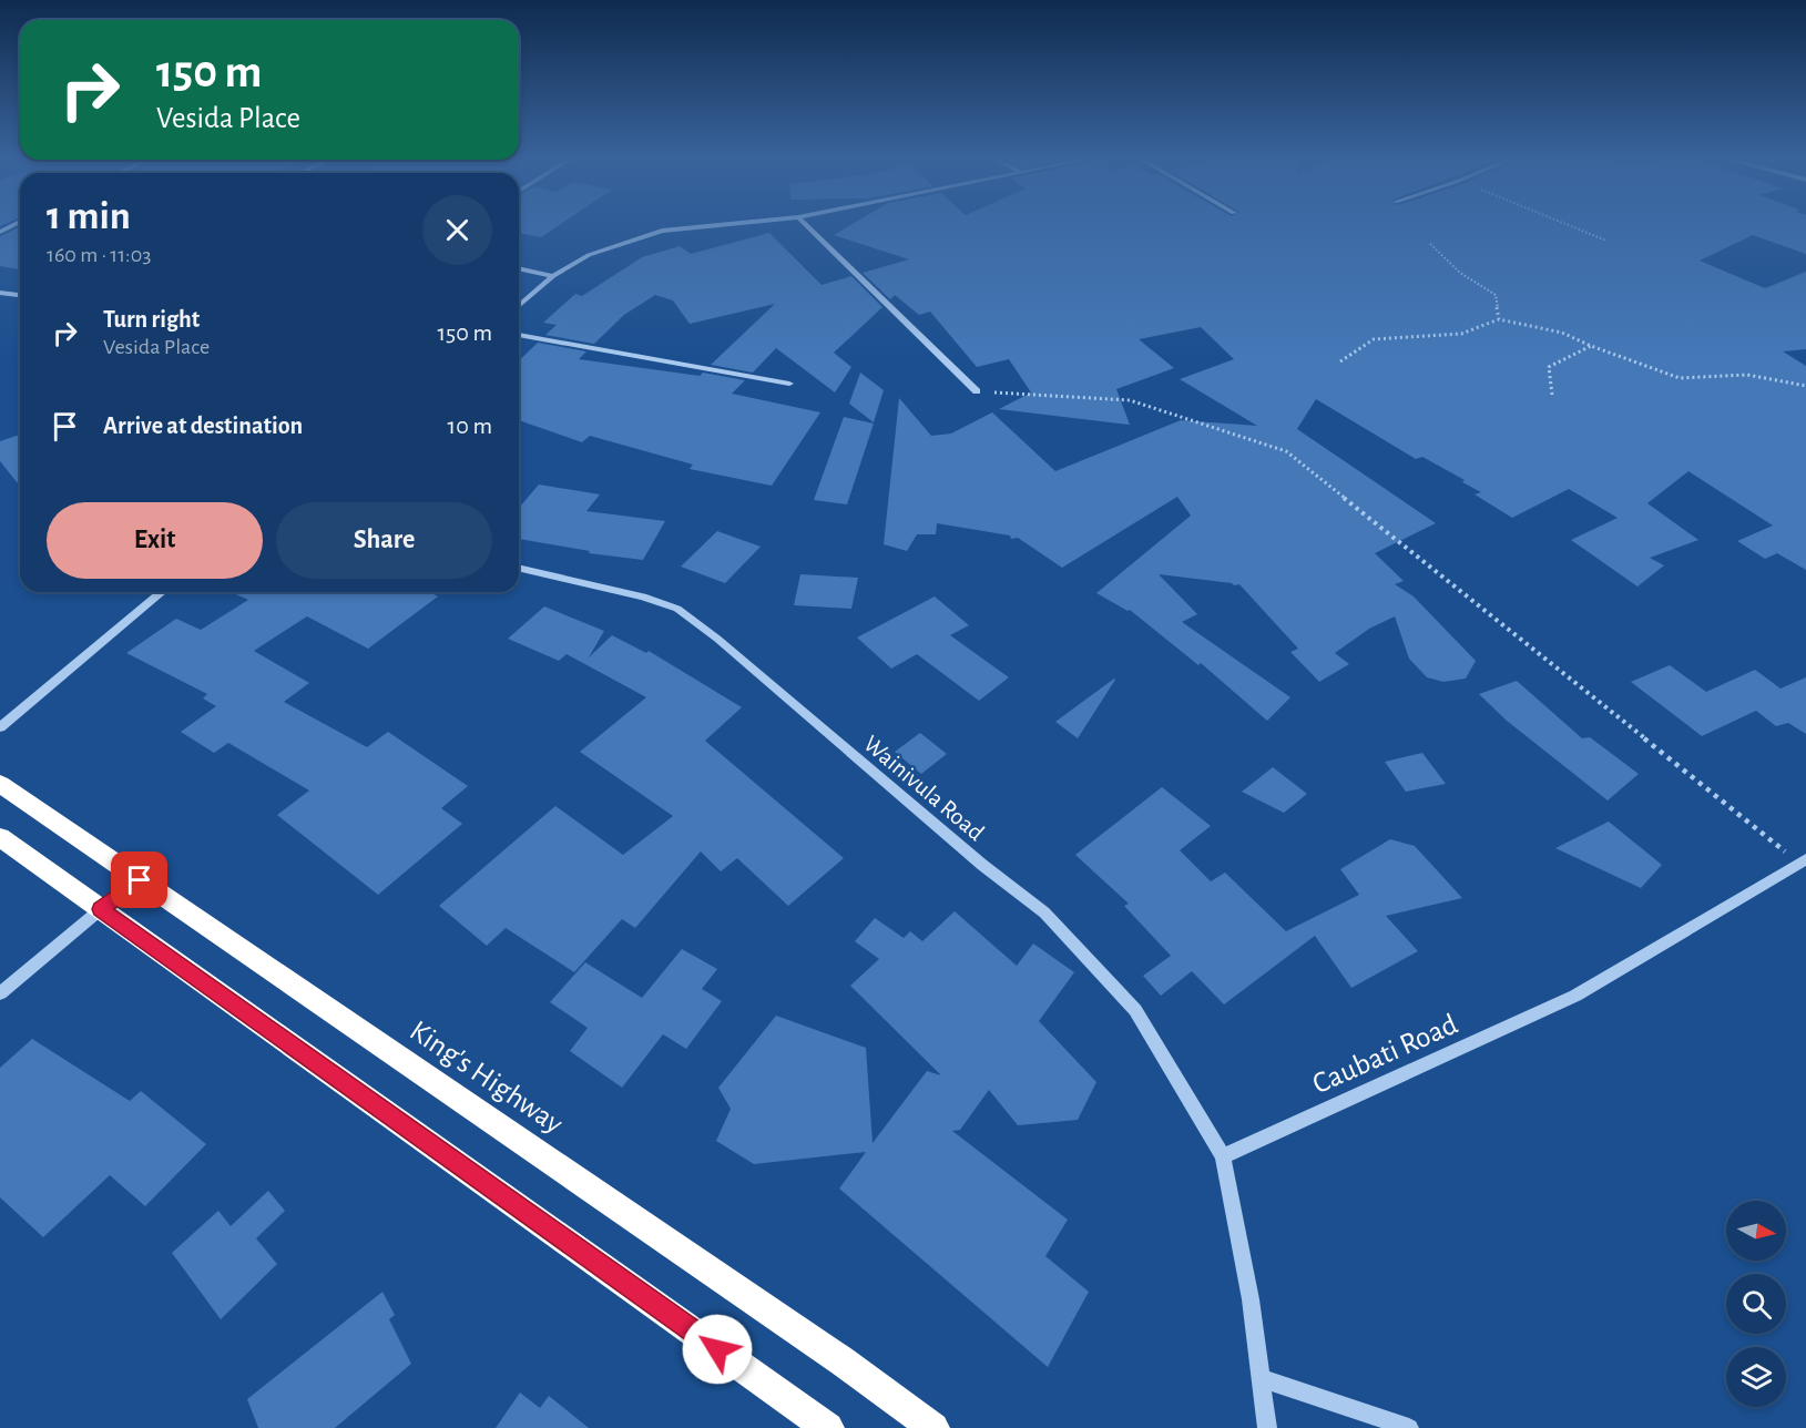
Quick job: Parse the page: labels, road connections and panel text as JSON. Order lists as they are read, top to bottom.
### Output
{
  "streets": {
    "highway": ["King's Highway"],
    "street": ["Wainivula Road", "Caubati Road"]
  },
  "crossings": [
    ["Wainivula Road", "Caubati Road"]
  ],
  "north": "right",
  "page": {
    "turn": ["150 m", "Vesida Place"],
    "heading": ["1 min", "160 m · 11:03"],
    "list": [
      {
        "name": "Turn right",
        "note": "Vesida Place",
        "value": "150 m"
      },
      {
        "name": "Arrive at destination",
        "value": "10 m"
      }
    ],
    "buttons": ["Exit", "Share"]
  }
}
